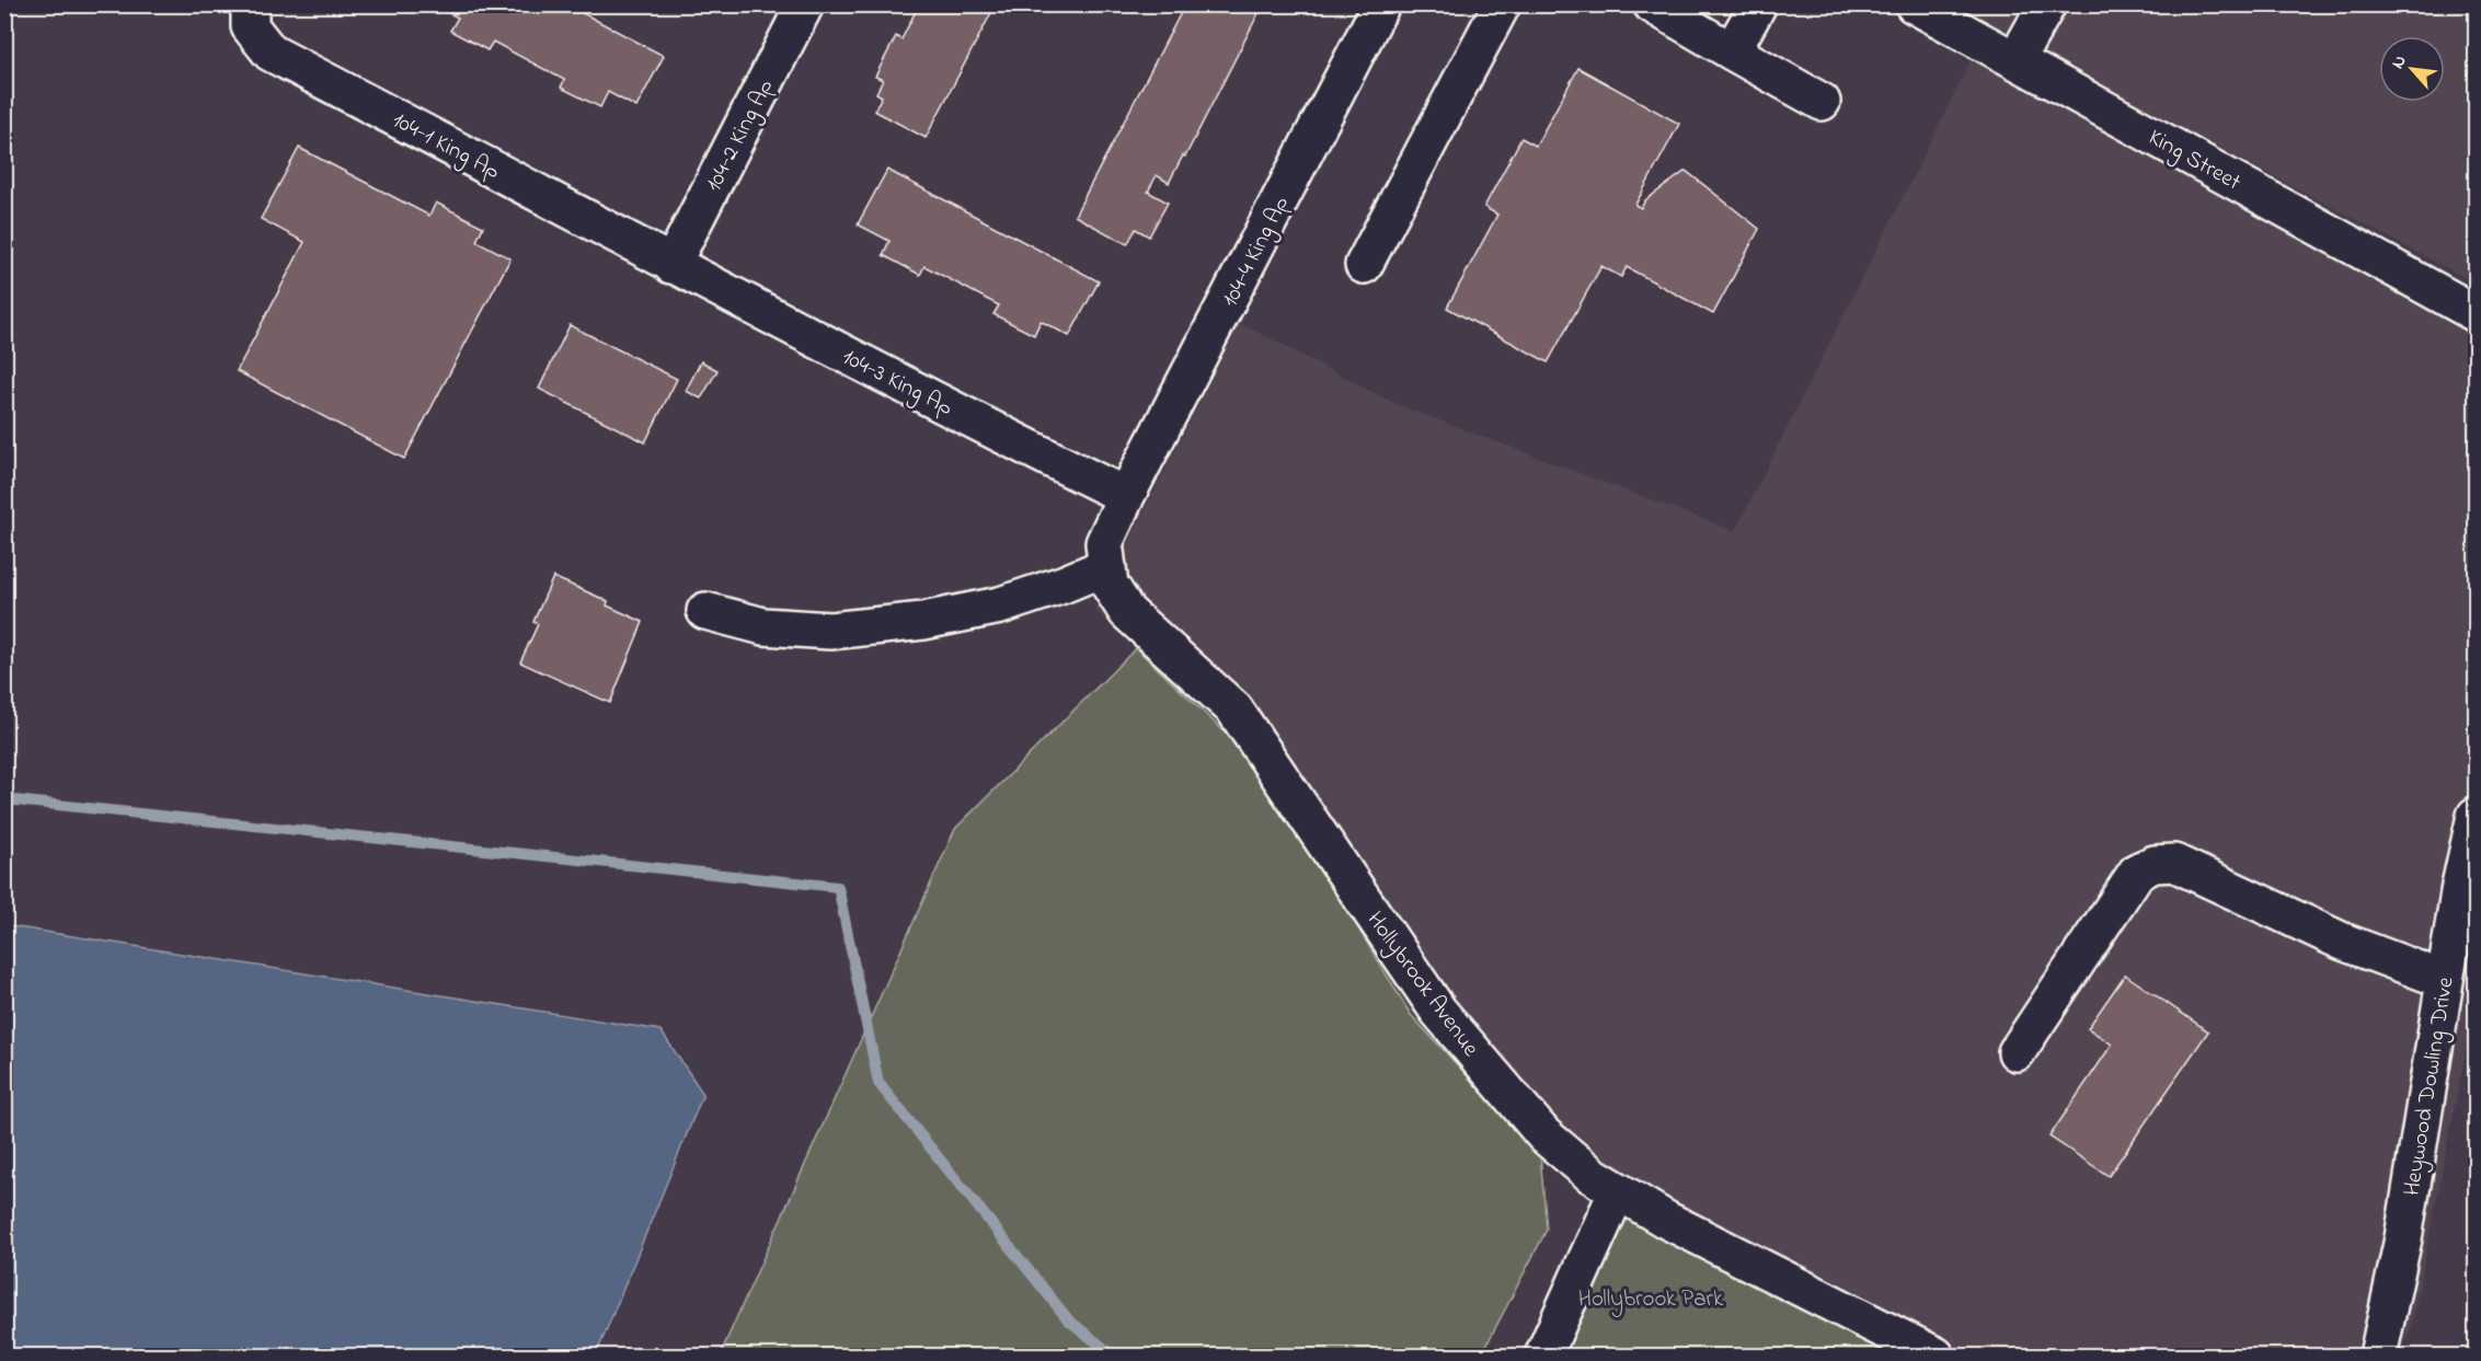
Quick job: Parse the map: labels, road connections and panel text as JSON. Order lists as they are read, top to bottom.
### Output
{
  "streets": {
    "street": [
      "104-2 King Ap",
      "104-1 King Ap",
      "King Street",
      "104-4 King Ap",
      "104-3 King Ap",
      "Hollybrook Avenue",
      "Heywood Dowling Drive"
    ]
  },
  "crossings": [
    ["104-2 King Ap", "104-1 King Ap"],
    ["104-2 King Ap", "104-3 King Ap"],
    ["104-1 King Ap", "104-3 King Ap"],
    ["104-4 King Ap", "104-3 King Ap"],
    ["104-4 King Ap", "Hollybrook Avenue"],
    ["104-3 King Ap", "Hollybrook Avenue"]
  ],
  "parks": ["Hollybrook Park"],
  "north": "top left"
}
